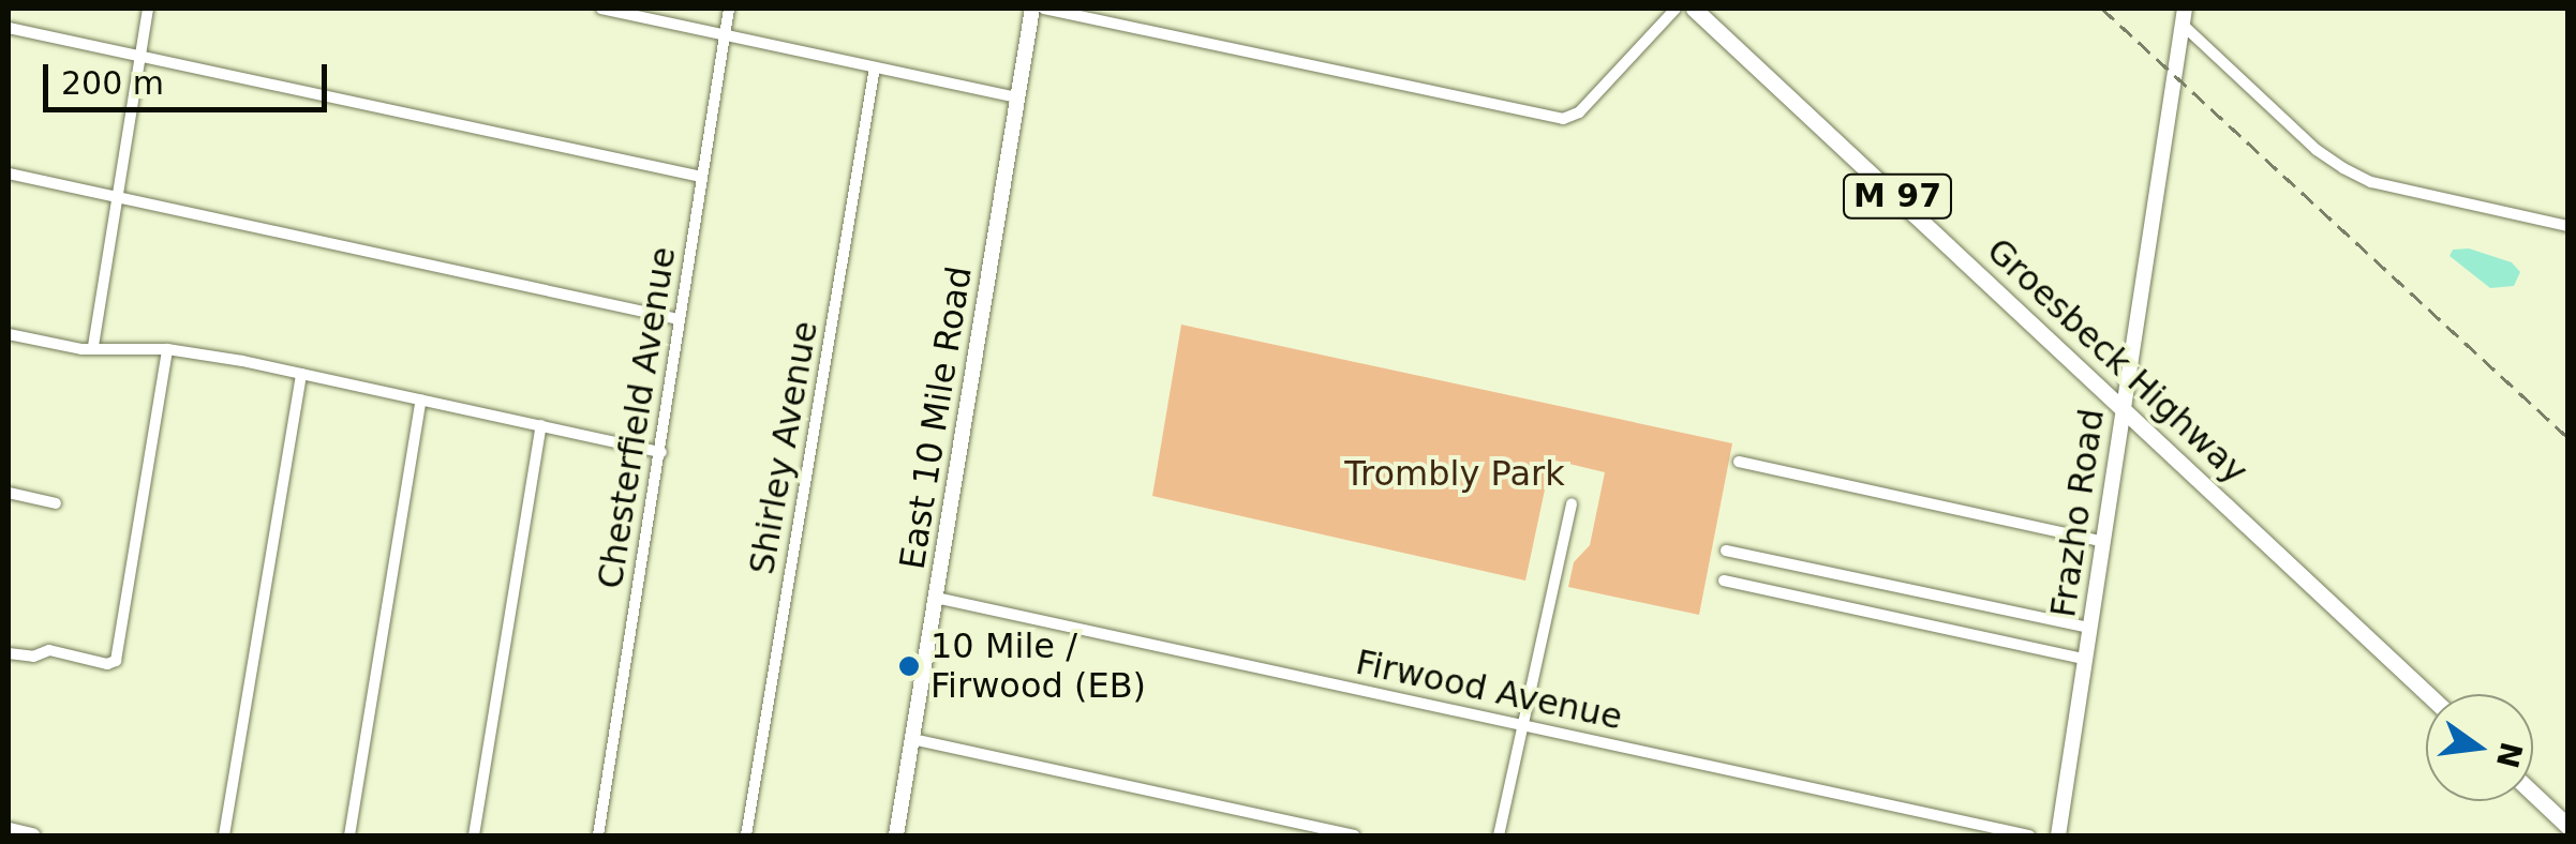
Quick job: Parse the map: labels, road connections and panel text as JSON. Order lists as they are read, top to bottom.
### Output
{
  "streets": {
    "main road": ["M 97", "Groesbeck Highway"],
    "street": [
      "Chesterfield Avenue",
      "East 10 Mile Road",
      "Shirley Avenue",
      "Frazho Road",
      "Firwood Avenue"
    ]
  },
  "crossings": [
    ["Groesbeck Highway", "Frazho Road"],
    ["East 10 Mile Road", "Firwood Avenue"]
  ],
  "parks": ["Trombly Park"],
  "places": ["10 Mile / Firwood (EB)"],
  "scale_bar": "200 m",
  "north": "right"
}
